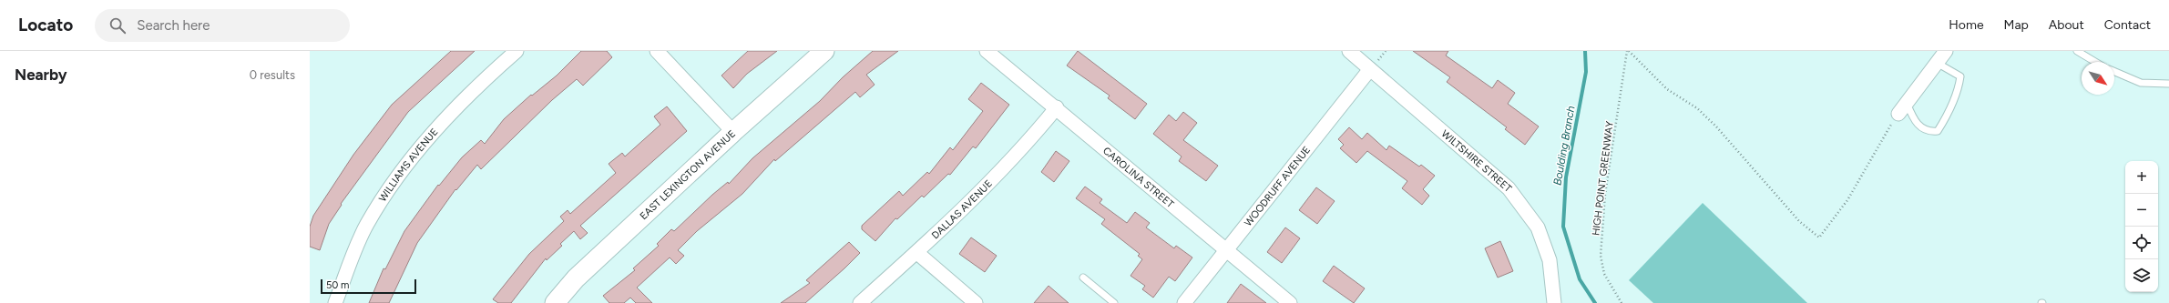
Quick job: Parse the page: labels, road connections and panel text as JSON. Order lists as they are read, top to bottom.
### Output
{
  "streets": {
    "main road": ["EAST LEXINGTON AVENUE"],
    "street": [
      "WILTSHIRE STREET",
      "WILLIAMS AVENUE",
      "CAROLINA STREET",
      "WOODRUFF AVENUE",
      "DALLAS AVENUE"
    ],
    "path": ["HIGH POINT GREENWAY"]
  },
  "crossings": [
    ["WILTSHIRE STREET", "WOODRUFF AVENUE"],
    ["CAROLINA STREET", "WOODRUFF AVENUE"],
    ["CAROLINA STREET", "DALLAS AVENUE"]
  ],
  "water": ["Boulding Branch"],
  "scale_bar": "50 m",
  "north": "bottom right",
  "page": {
    "header": "Locato",
    "search": "Search here",
    "nav": [
      "Home",
      "Map",
      "About",
      "Contact"
    ],
    "heading": ["Nearby", "0 results"],
    "map_buttons": ["+", "−"],
    "scale": "50 m"
  }
}
